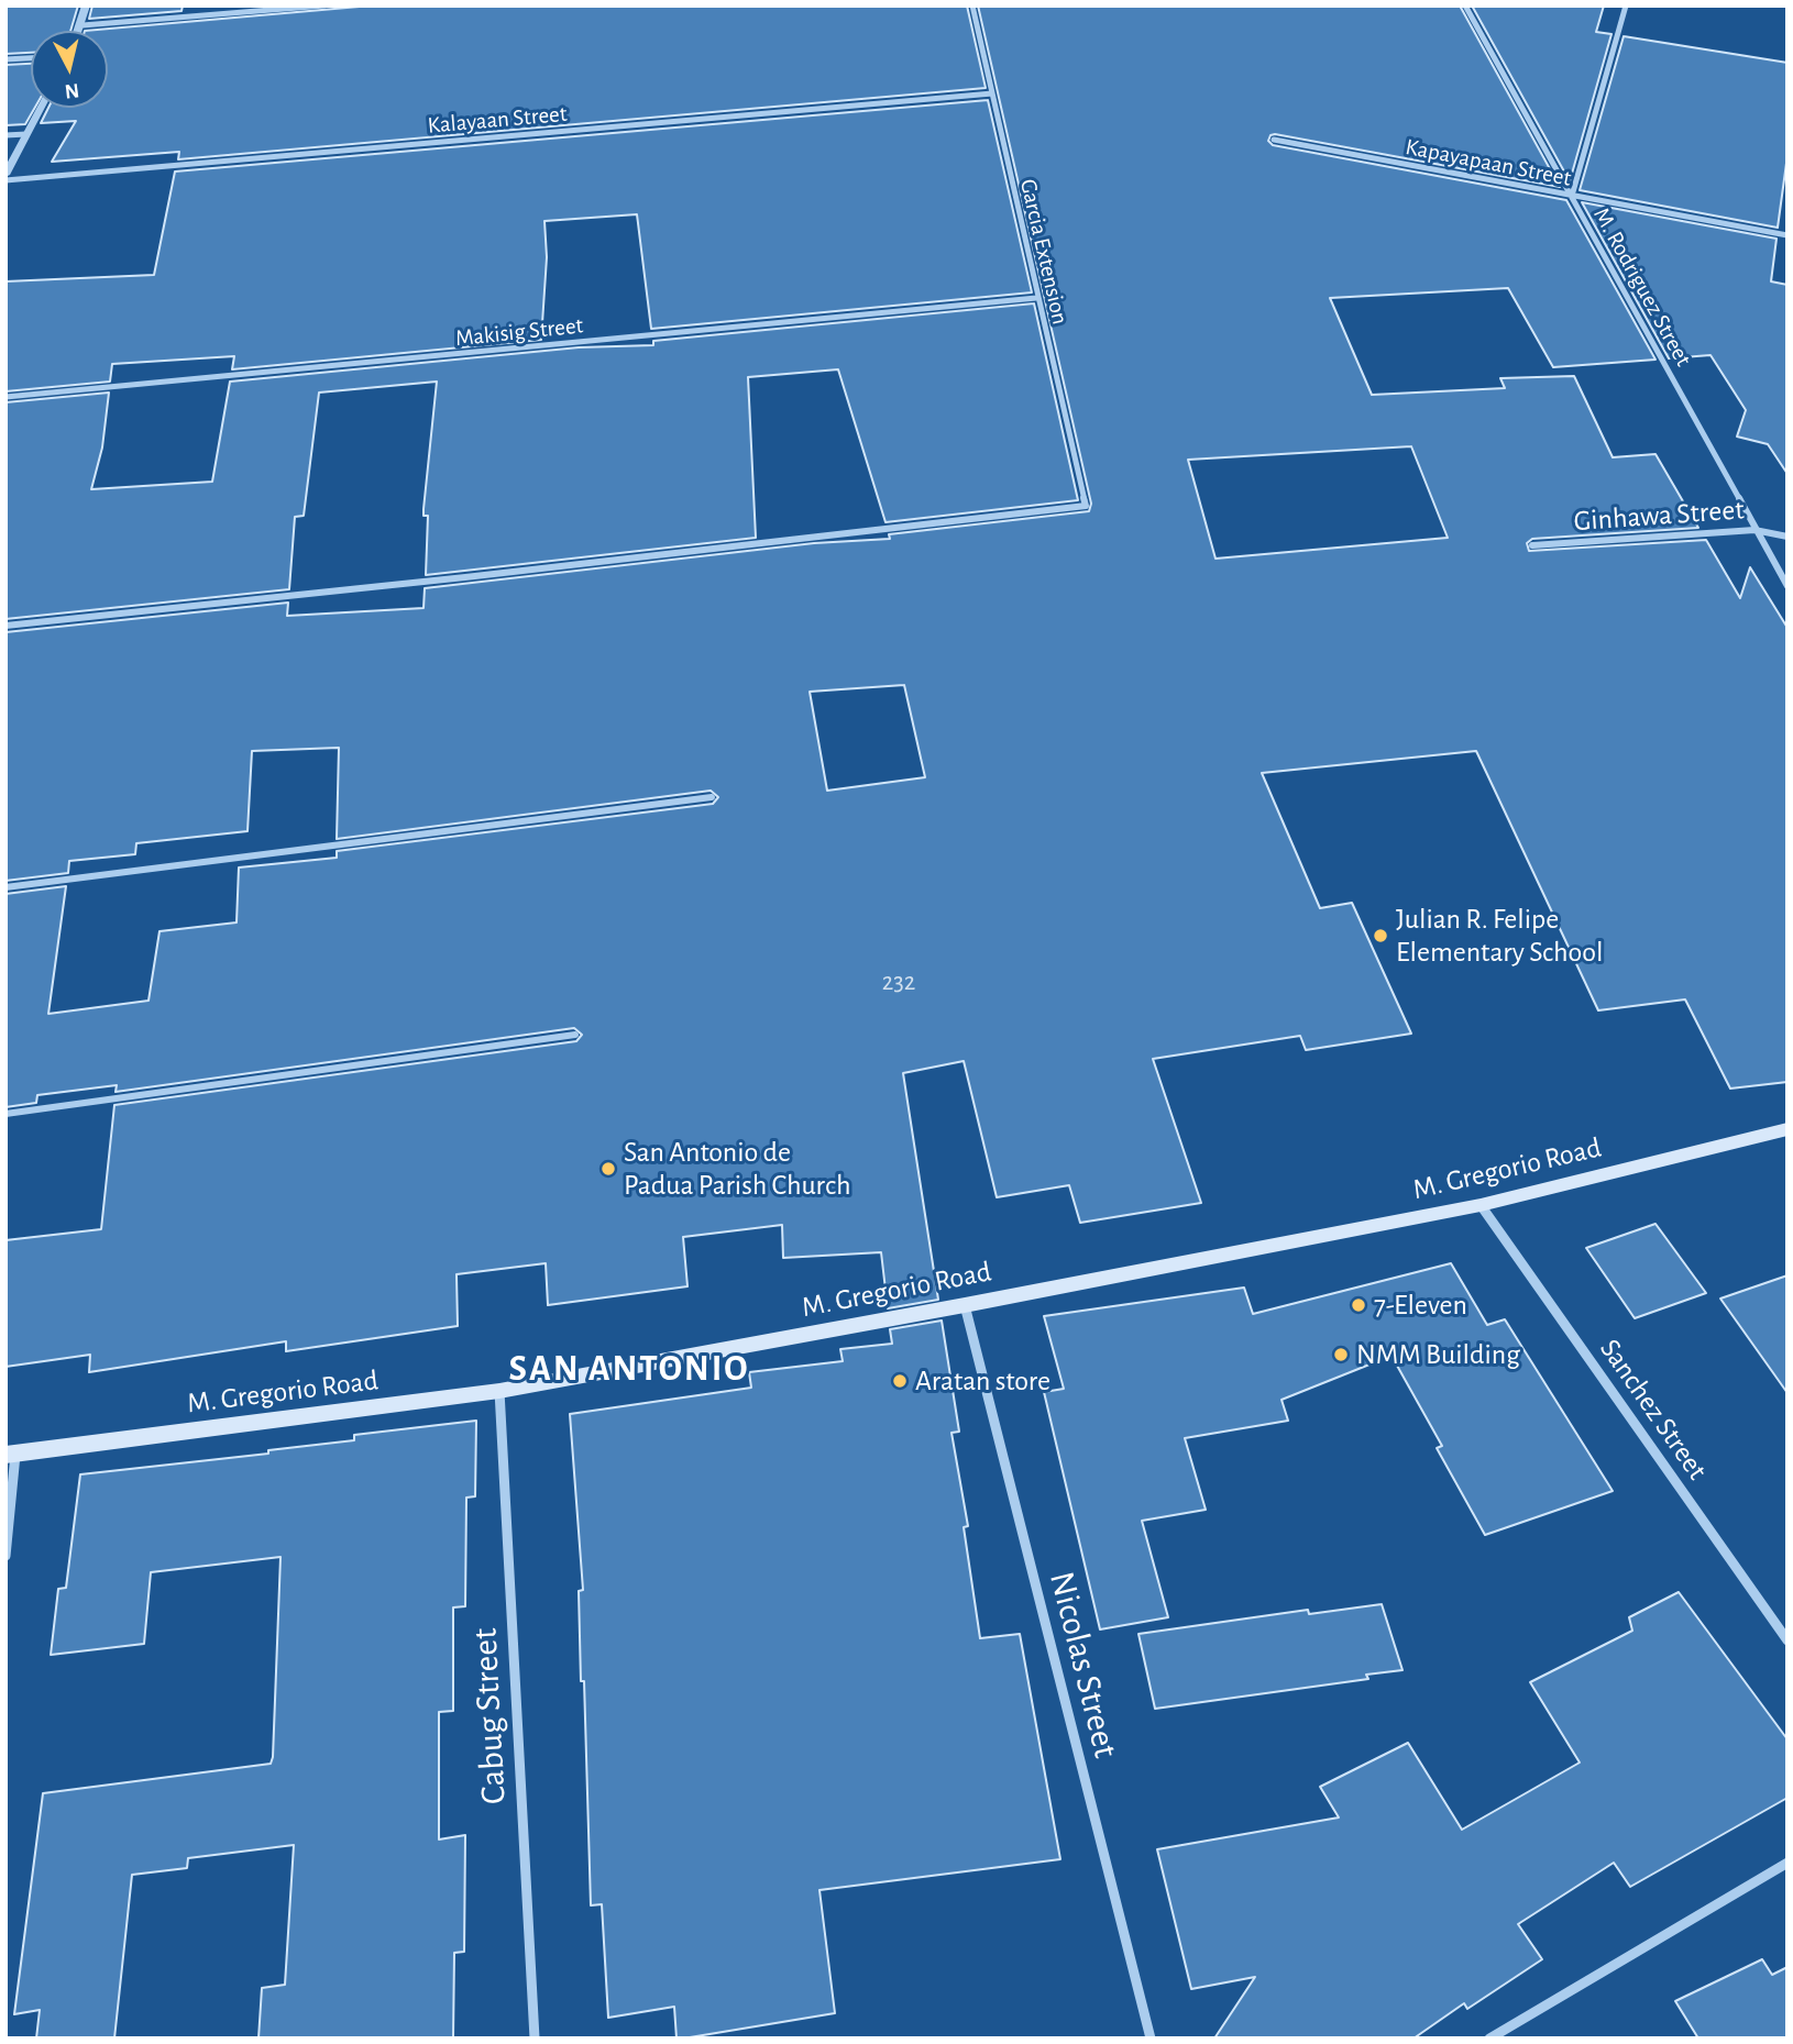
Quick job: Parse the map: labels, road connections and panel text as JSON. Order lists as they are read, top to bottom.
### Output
{
  "streets": {
    "main road": ["M. Gregorio Road"],
    "street": [
      "Kalayaan Street",
      "Kapayapaan Street",
      "Garcia Extension",
      "M. Rodriguez Street",
      "Makisig Street",
      "Ginhawa Street",
      "Sanchez Street",
      "Nicolas Street",
      "Cabug Street"
    ]
  },
  "crossings": [
    ["Kalayaan Street", "Garcia Extension"],
    ["Kapayapaan Street", "M. Rodriguez Street"],
    ["Garcia Extension", "Makisig Street"],
    ["M. Rodriguez Street", "Ginhawa Street"],
    ["M. Gregorio Road", "Sanchez Street"],
    ["M. Gregorio Road", "Nicolas Street"],
    ["M. Gregorio Road", "Cabug Street"]
  ],
  "districts": ["SAN ANTONIO"],
  "places": [
    "Julian R. Felipe Elementary School",
    "San Antonio de Padua Parish Church",
    "7-Eleven",
    "NMM Building",
    "Aratan store"
  ],
  "house_numbers": ["232"],
  "north": "bottom"
}
